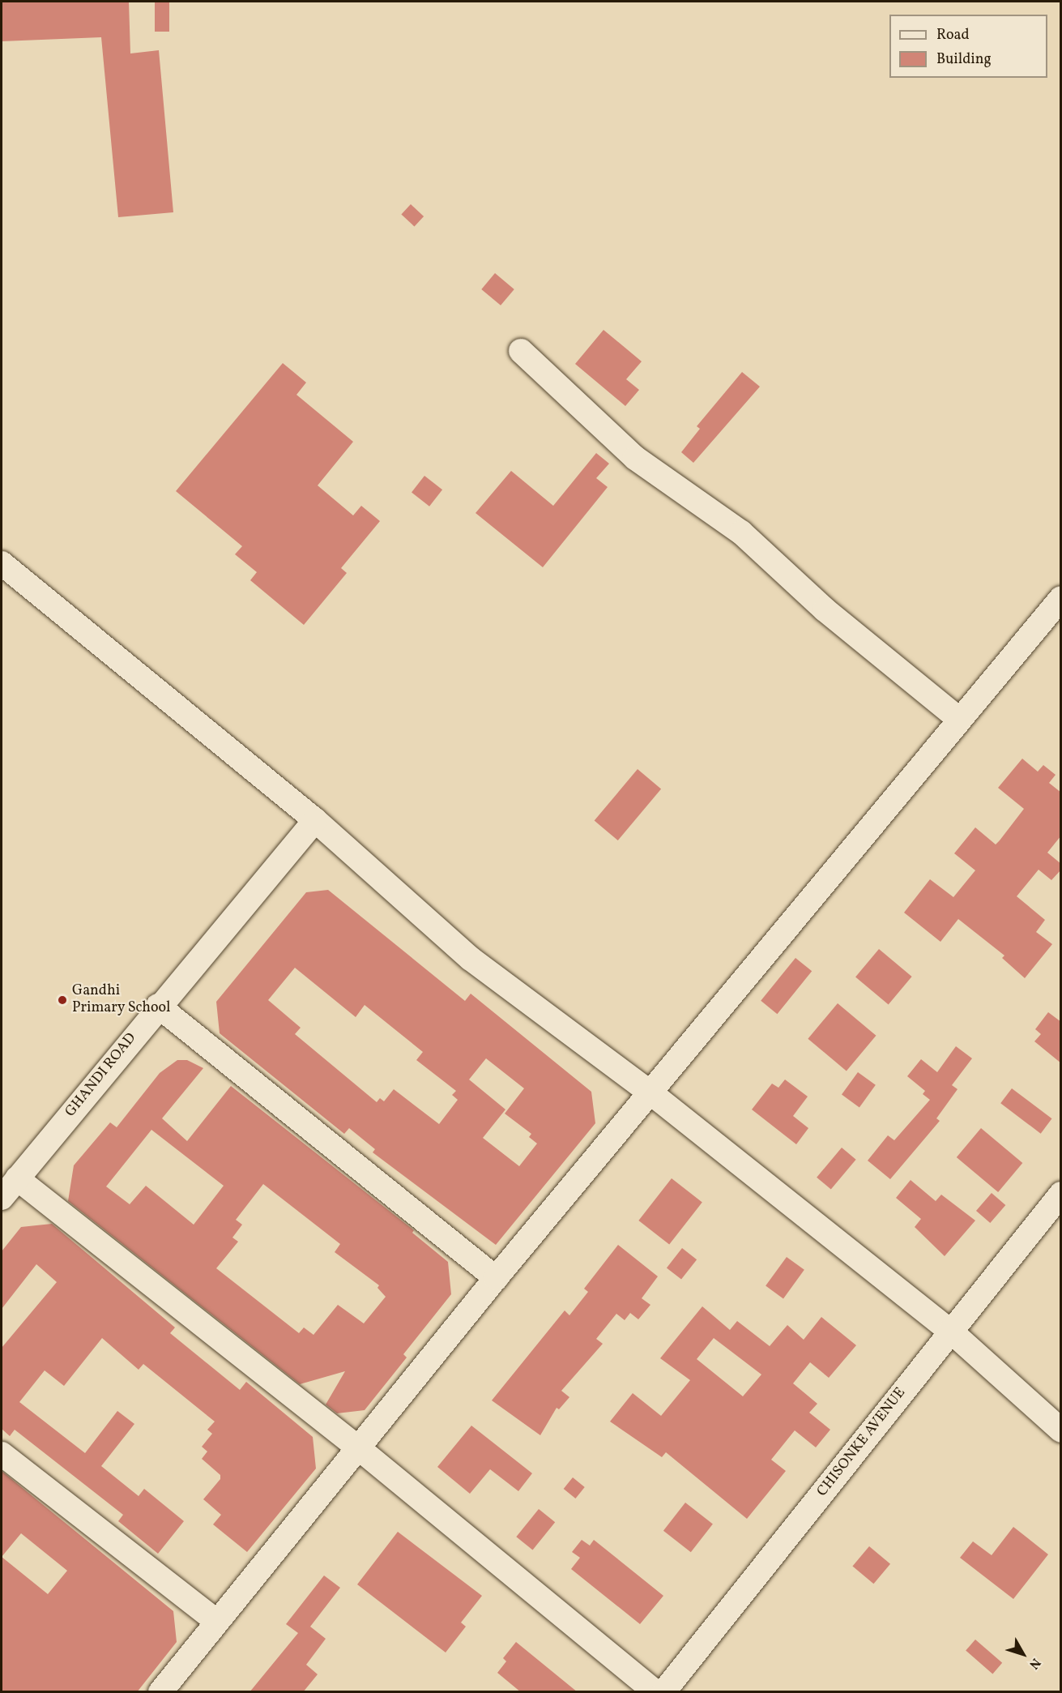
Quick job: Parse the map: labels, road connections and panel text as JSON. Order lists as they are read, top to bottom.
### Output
{
  "streets": {
    "street": ["GHANDI ROAD", "CHISONKE AVENUE"]
  },
  "places": ["Gandhi Primary School"],
  "legend": ["Road", "Building"],
  "north": "bottom right"
}
